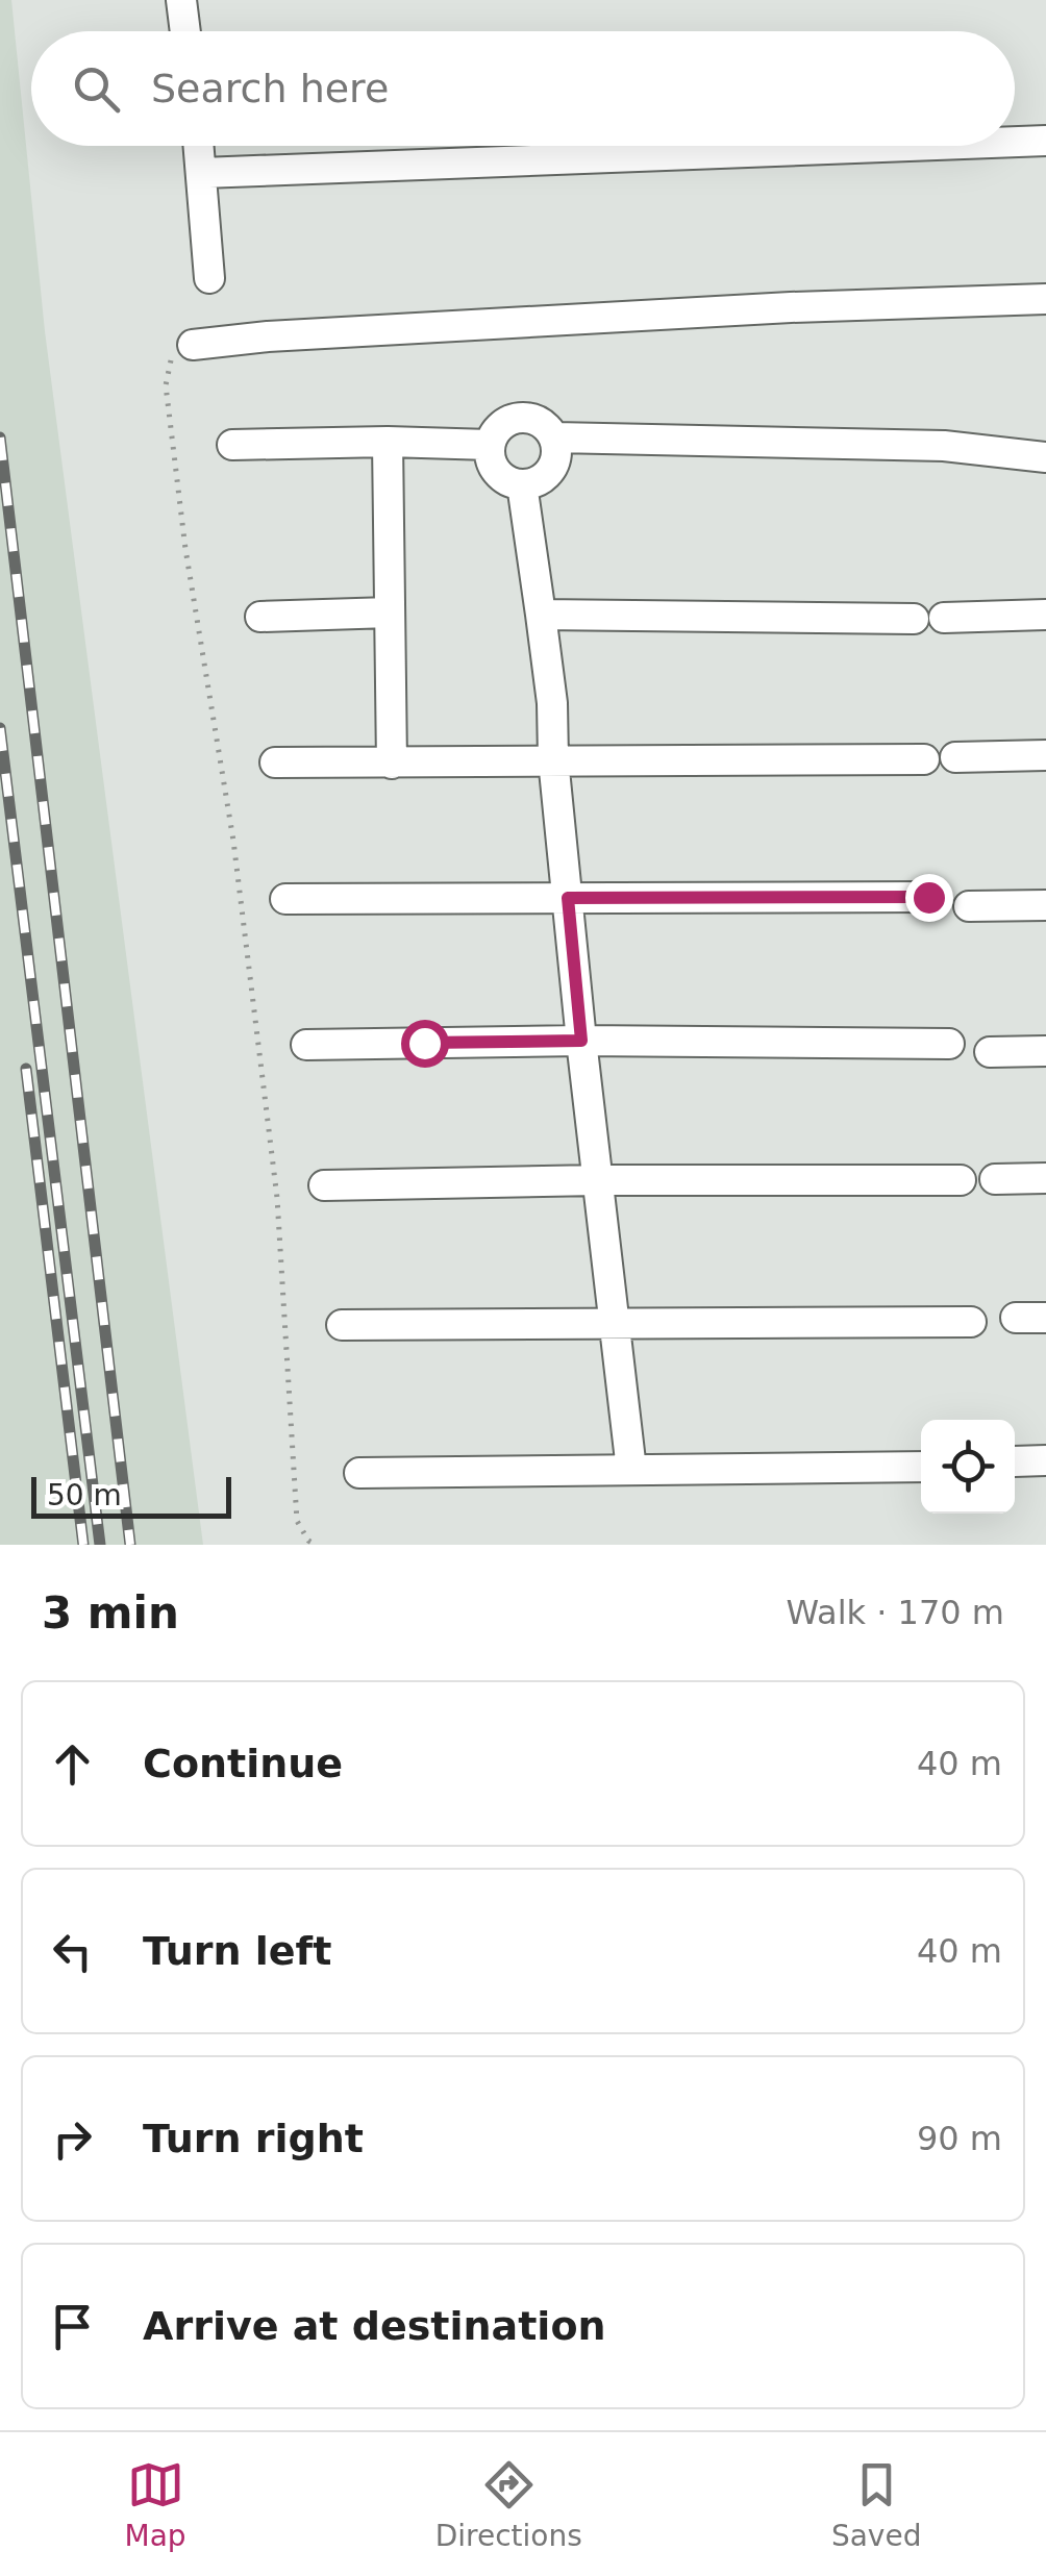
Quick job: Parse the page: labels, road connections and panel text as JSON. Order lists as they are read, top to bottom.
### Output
{
  "scale_bar": "50 m",
  "page": {
    "search": "Search here",
    "scale": "50 m",
    "heading": ["3 min", "Walk · 170 m"],
    "list": [
      ["Continue", "40 m"],
      ["Turn left", "40 m"],
      ["Turn right", "90 m"],
      "Arrive at destination"
    ],
    "nav": ["Map", "Directions", "Saved"]
  }
}
